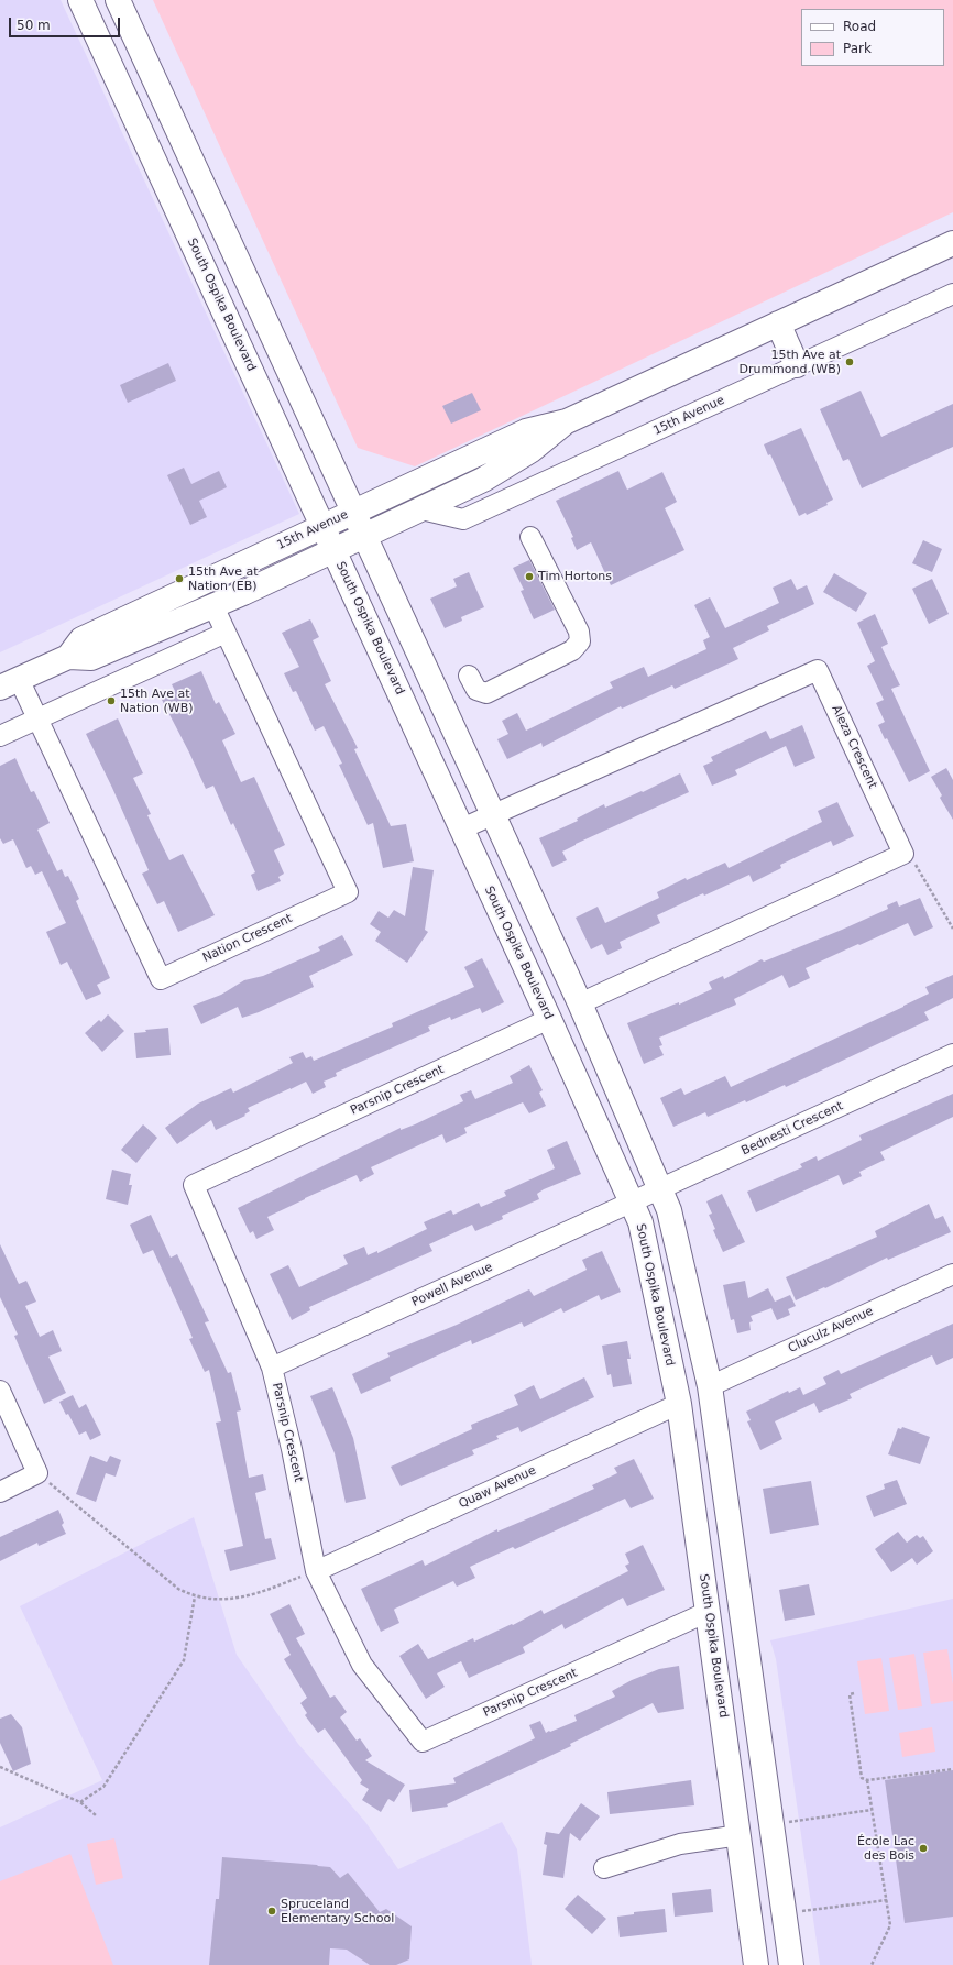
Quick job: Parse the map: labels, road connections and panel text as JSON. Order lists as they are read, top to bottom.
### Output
{
  "streets": {
    "main road": ["South Ospika Boulevard", "15th Avenue"],
    "street": [
      "Aleza Crescent",
      "Nation Crescent",
      "Parsnip Crescent",
      "Bednesti Crescent",
      "Powell Avenue",
      "Cluculz Avenue",
      "Quaw Avenue"
    ]
  },
  "crossings": [
    ["South Ospika Boulevard", "15th Avenue"],
    ["South Ospika Boulevard", "Aleza Crescent"],
    ["South Ospika Boulevard", "Parsnip Crescent"],
    ["South Ospika Boulevard", "Bednesti Crescent"],
    ["South Ospika Boulevard", "Powell Avenue"],
    ["South Ospika Boulevard", "Quaw Avenue"],
    ["15th Avenue", "Nation Crescent"],
    ["Parsnip Crescent", "Powell Avenue"],
    ["Parsnip Crescent", "Quaw Avenue"],
    ["Bednesti Crescent", "Powell Avenue"]
  ],
  "places": [
    "15th Ave at Drummond (WB)",
    "Tim Hortons",
    "15th Ave at Nation (EB)",
    "15th Ave at Nation (WB)",
    "École Lac des Bois",
    "Spruceland Elementary School"
  ],
  "legend": ["Road", "Park"],
  "scale_bar": "50 m"
}
